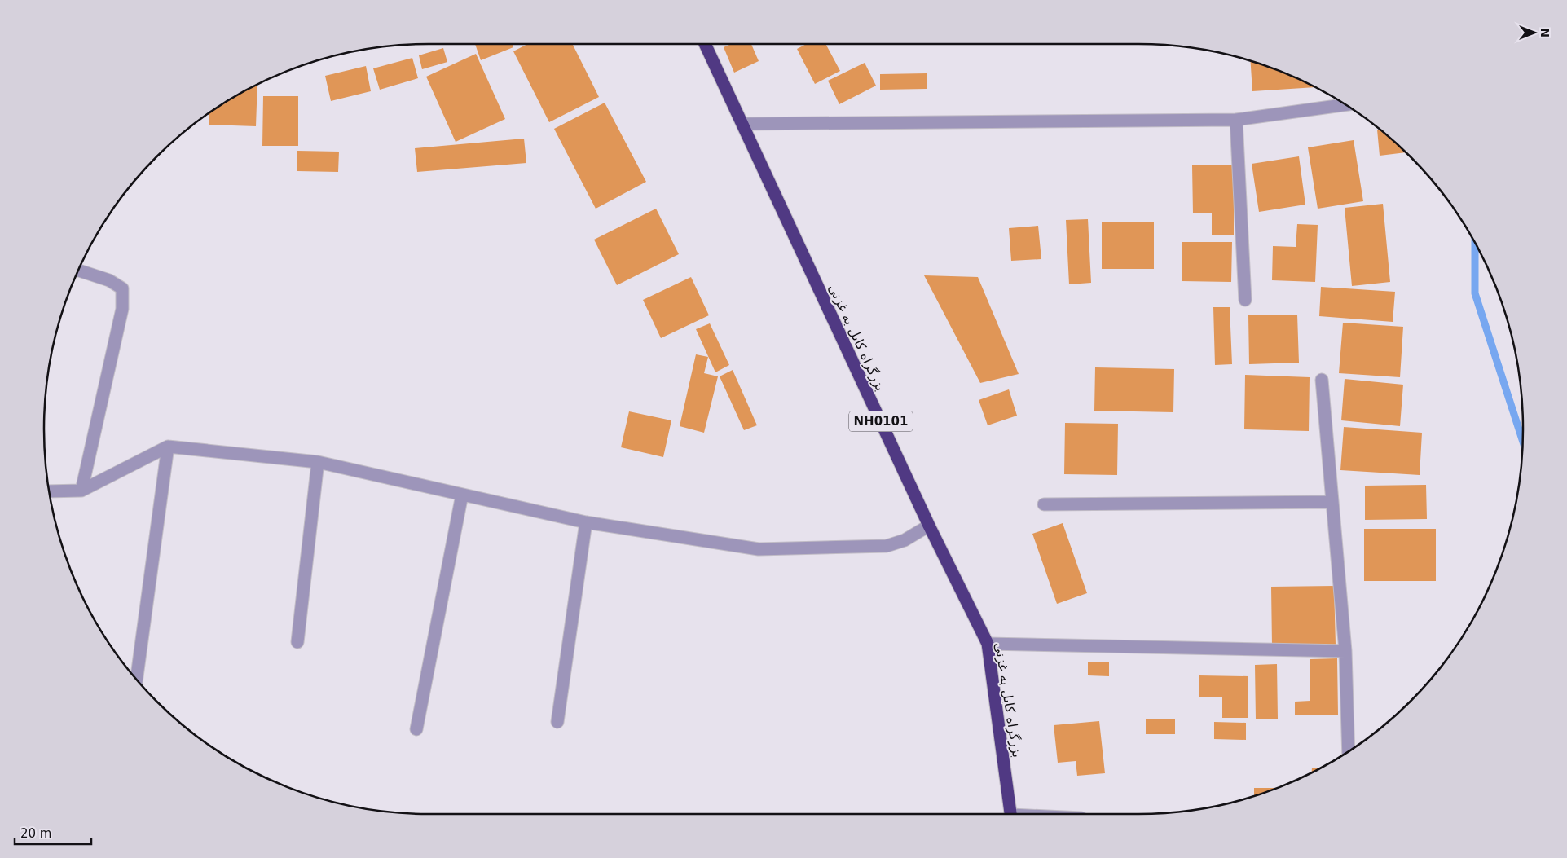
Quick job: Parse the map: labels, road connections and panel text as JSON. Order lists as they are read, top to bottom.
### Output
{
  "streets": {
    "highway": ["بزرگراه کابل به غزنی", "NH0101"]
  },
  "scale_bar": "20 m",
  "north": "right"
}
